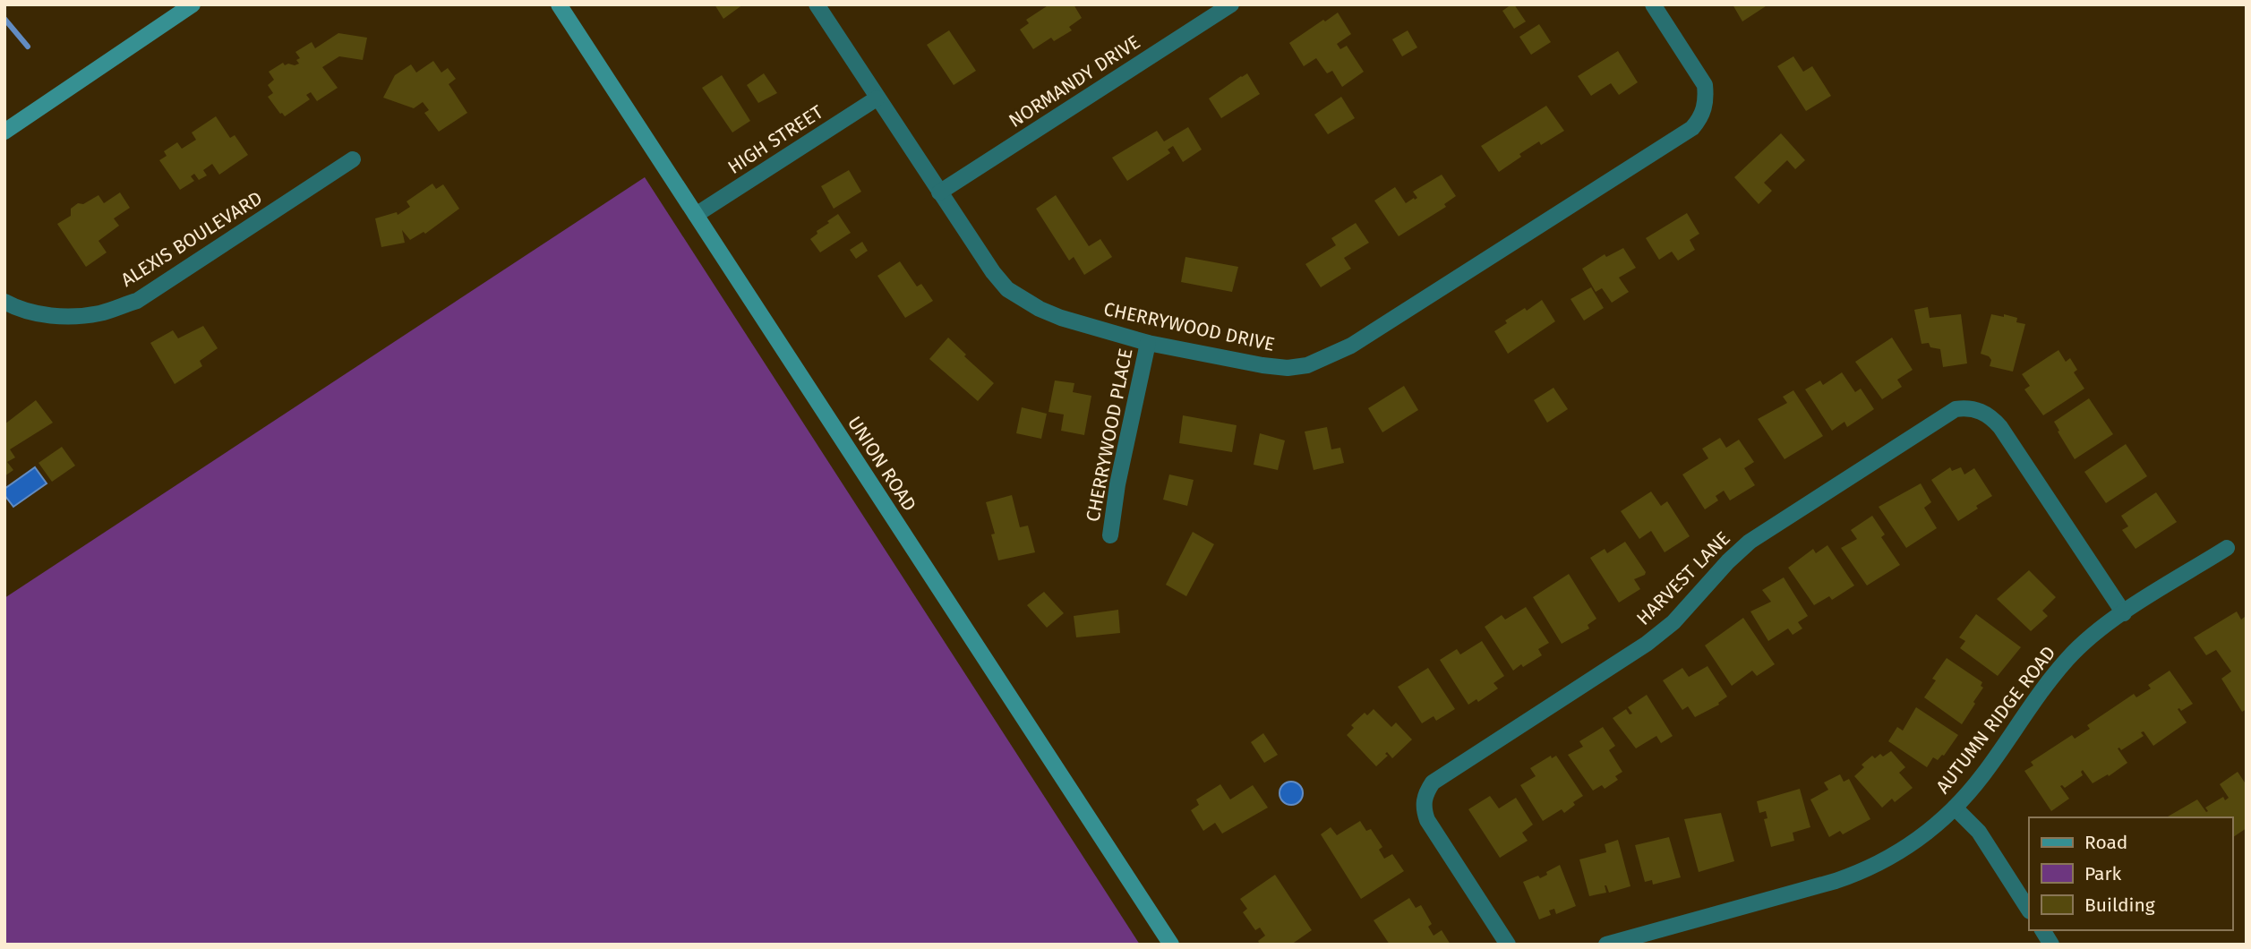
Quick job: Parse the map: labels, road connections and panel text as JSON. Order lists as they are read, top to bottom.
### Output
{
  "streets": {
    "main road": ["UNION ROAD"],
    "street": [
      "NORMANDY DRIVE",
      "HIGH STREET",
      "ALEXIS BOULEVARD",
      "CHERRYWOOD DRIVE",
      "CHERRYWOOD PLACE",
      "HARVEST LANE",
      "AUTUMN RIDGE ROAD"
    ]
  },
  "crossings": [
    ["NORMANDY DRIVE", "CHERRYWOOD DRIVE"],
    ["HIGH STREET", "CHERRYWOOD DRIVE"],
    ["HIGH STREET", "UNION ROAD"],
    ["CHERRYWOOD DRIVE", "CHERRYWOOD PLACE"],
    ["HARVEST LANE", "AUTUMN RIDGE ROAD"]
  ],
  "legend": ["Road", "Park", "Building"]
}
